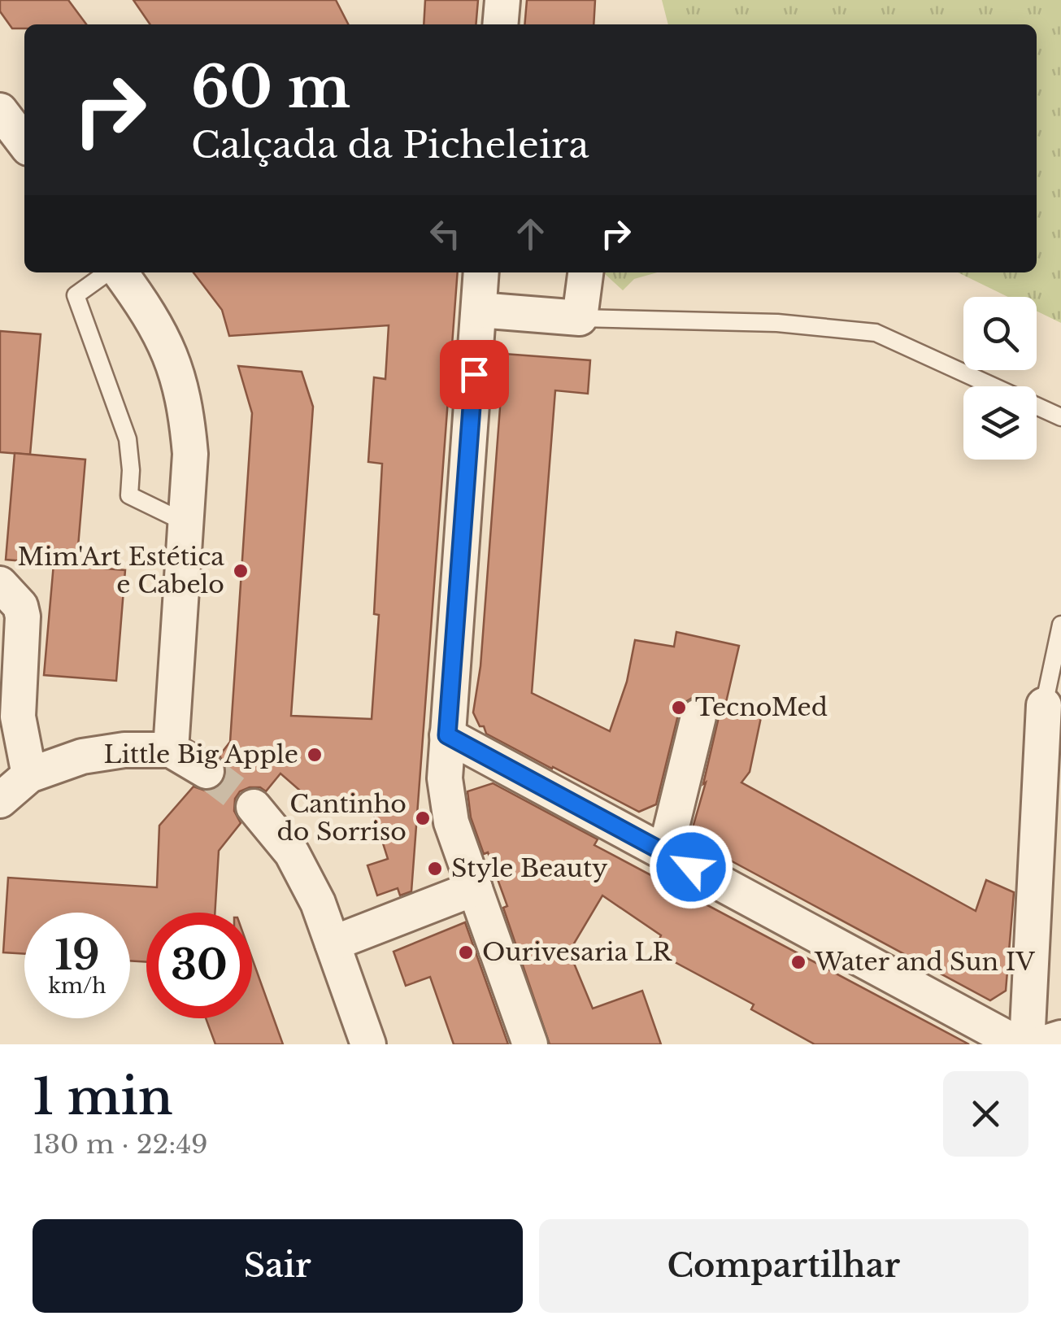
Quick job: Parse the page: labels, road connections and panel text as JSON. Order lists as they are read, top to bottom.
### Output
{
  "places": [
    "Mim'Art Estética e Cabelo",
    "TecnoMed",
    "Little Big Apple",
    "Cantinho do Sorriso",
    "Style Beauty",
    "Ourivesaria LR",
    "Water and Sun IV"
  ],
  "page": {
    "turn": ["60 m", "Calçada da Picheleira"],
    "speed": "19 km/h",
    "limit": "30",
    "heading": ["1 min", "130 m · 22:49"],
    "buttons": ["Sair", "Compartilhar"]
  }
}
